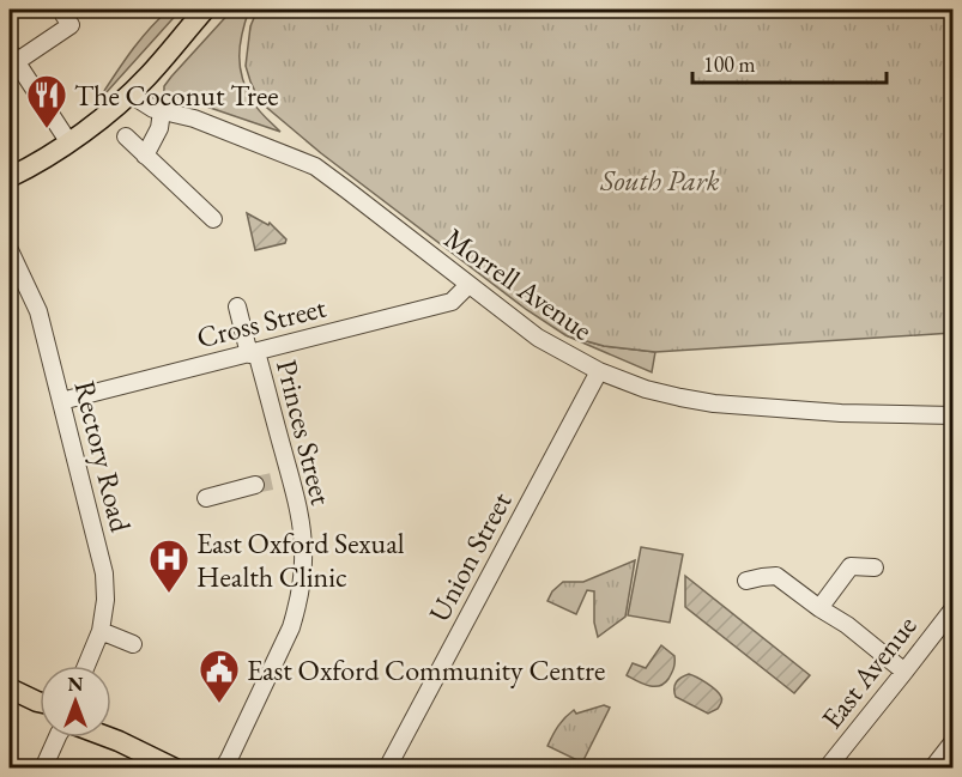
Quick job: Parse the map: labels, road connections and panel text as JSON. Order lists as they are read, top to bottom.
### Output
{
  "streets": {
    "street": [
      "Morrell Avenue",
      "Cross Street",
      "Princes Street",
      "Rectory Road",
      "Union Street",
      "East Avenue"
    ]
  },
  "crossings": [
    ["Morrell Avenue", "Cross Street"],
    ["Morrell Avenue", "Union Street"],
    ["Cross Street", "Princes Street"],
    ["Cross Street", "Rectory Road"]
  ],
  "parks": ["South Park"],
  "places": {
    "restaurant": ["The Coconut Tree"],
    "hospital": ["East Oxford Sexual Health Clinic"],
    "public building": ["East Oxford Community Centre"]
  },
  "scale_bar": "100 m",
  "north": "top"
}
